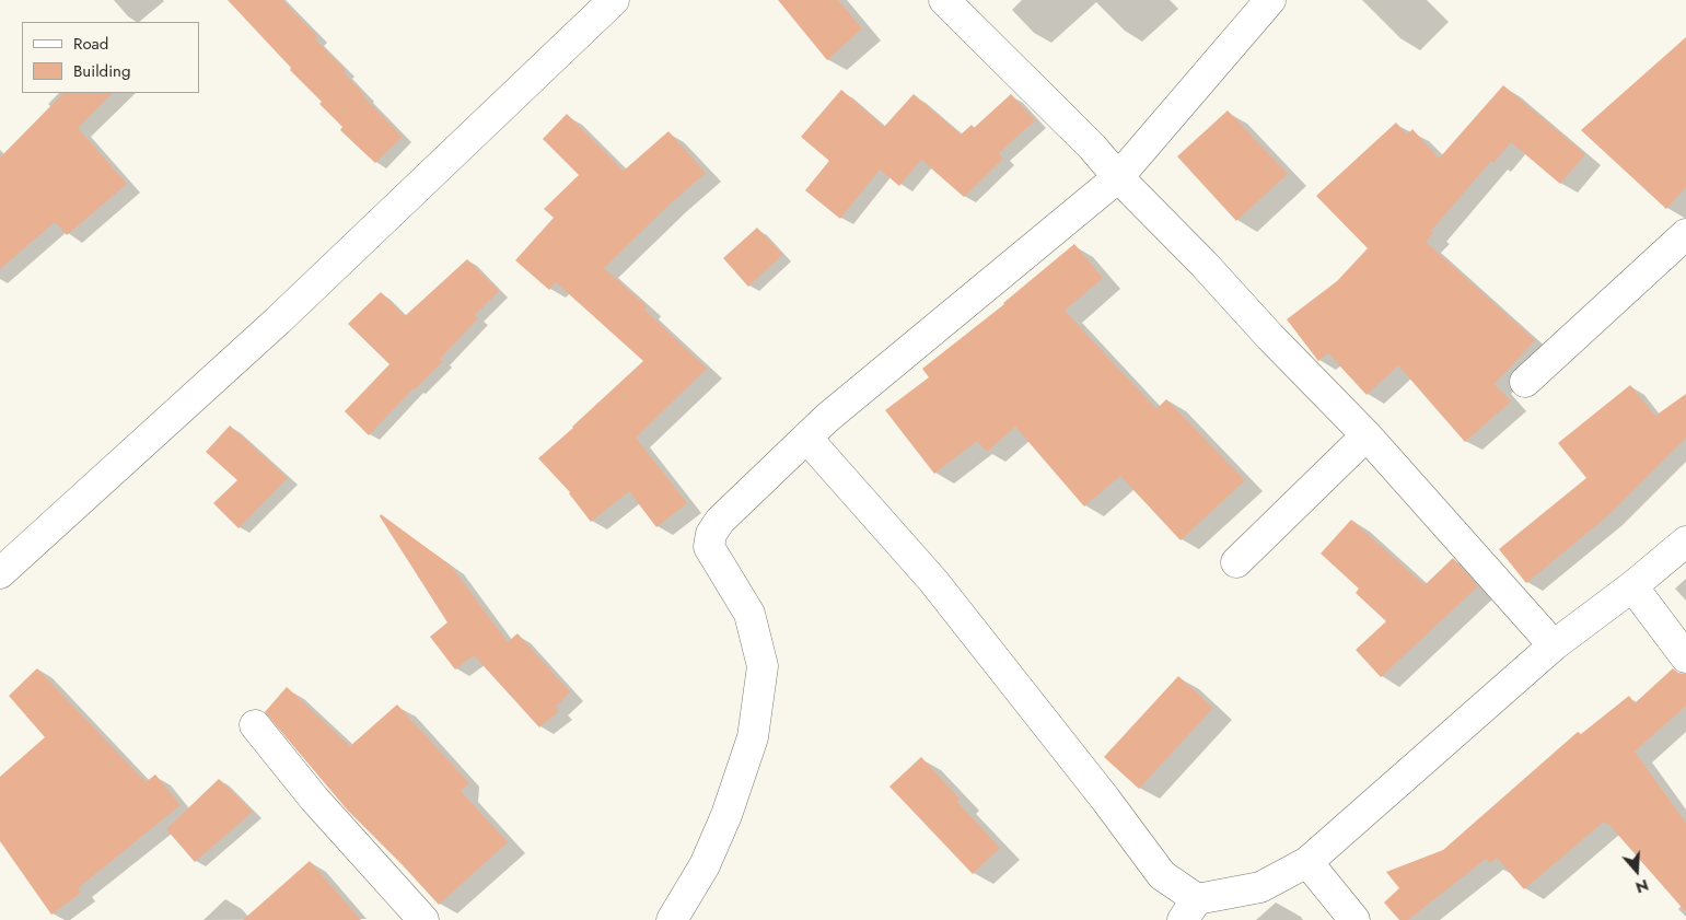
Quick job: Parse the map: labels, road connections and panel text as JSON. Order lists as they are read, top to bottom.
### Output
{
  "legend": ["Road", "Building"],
  "north": "bottom"
}
